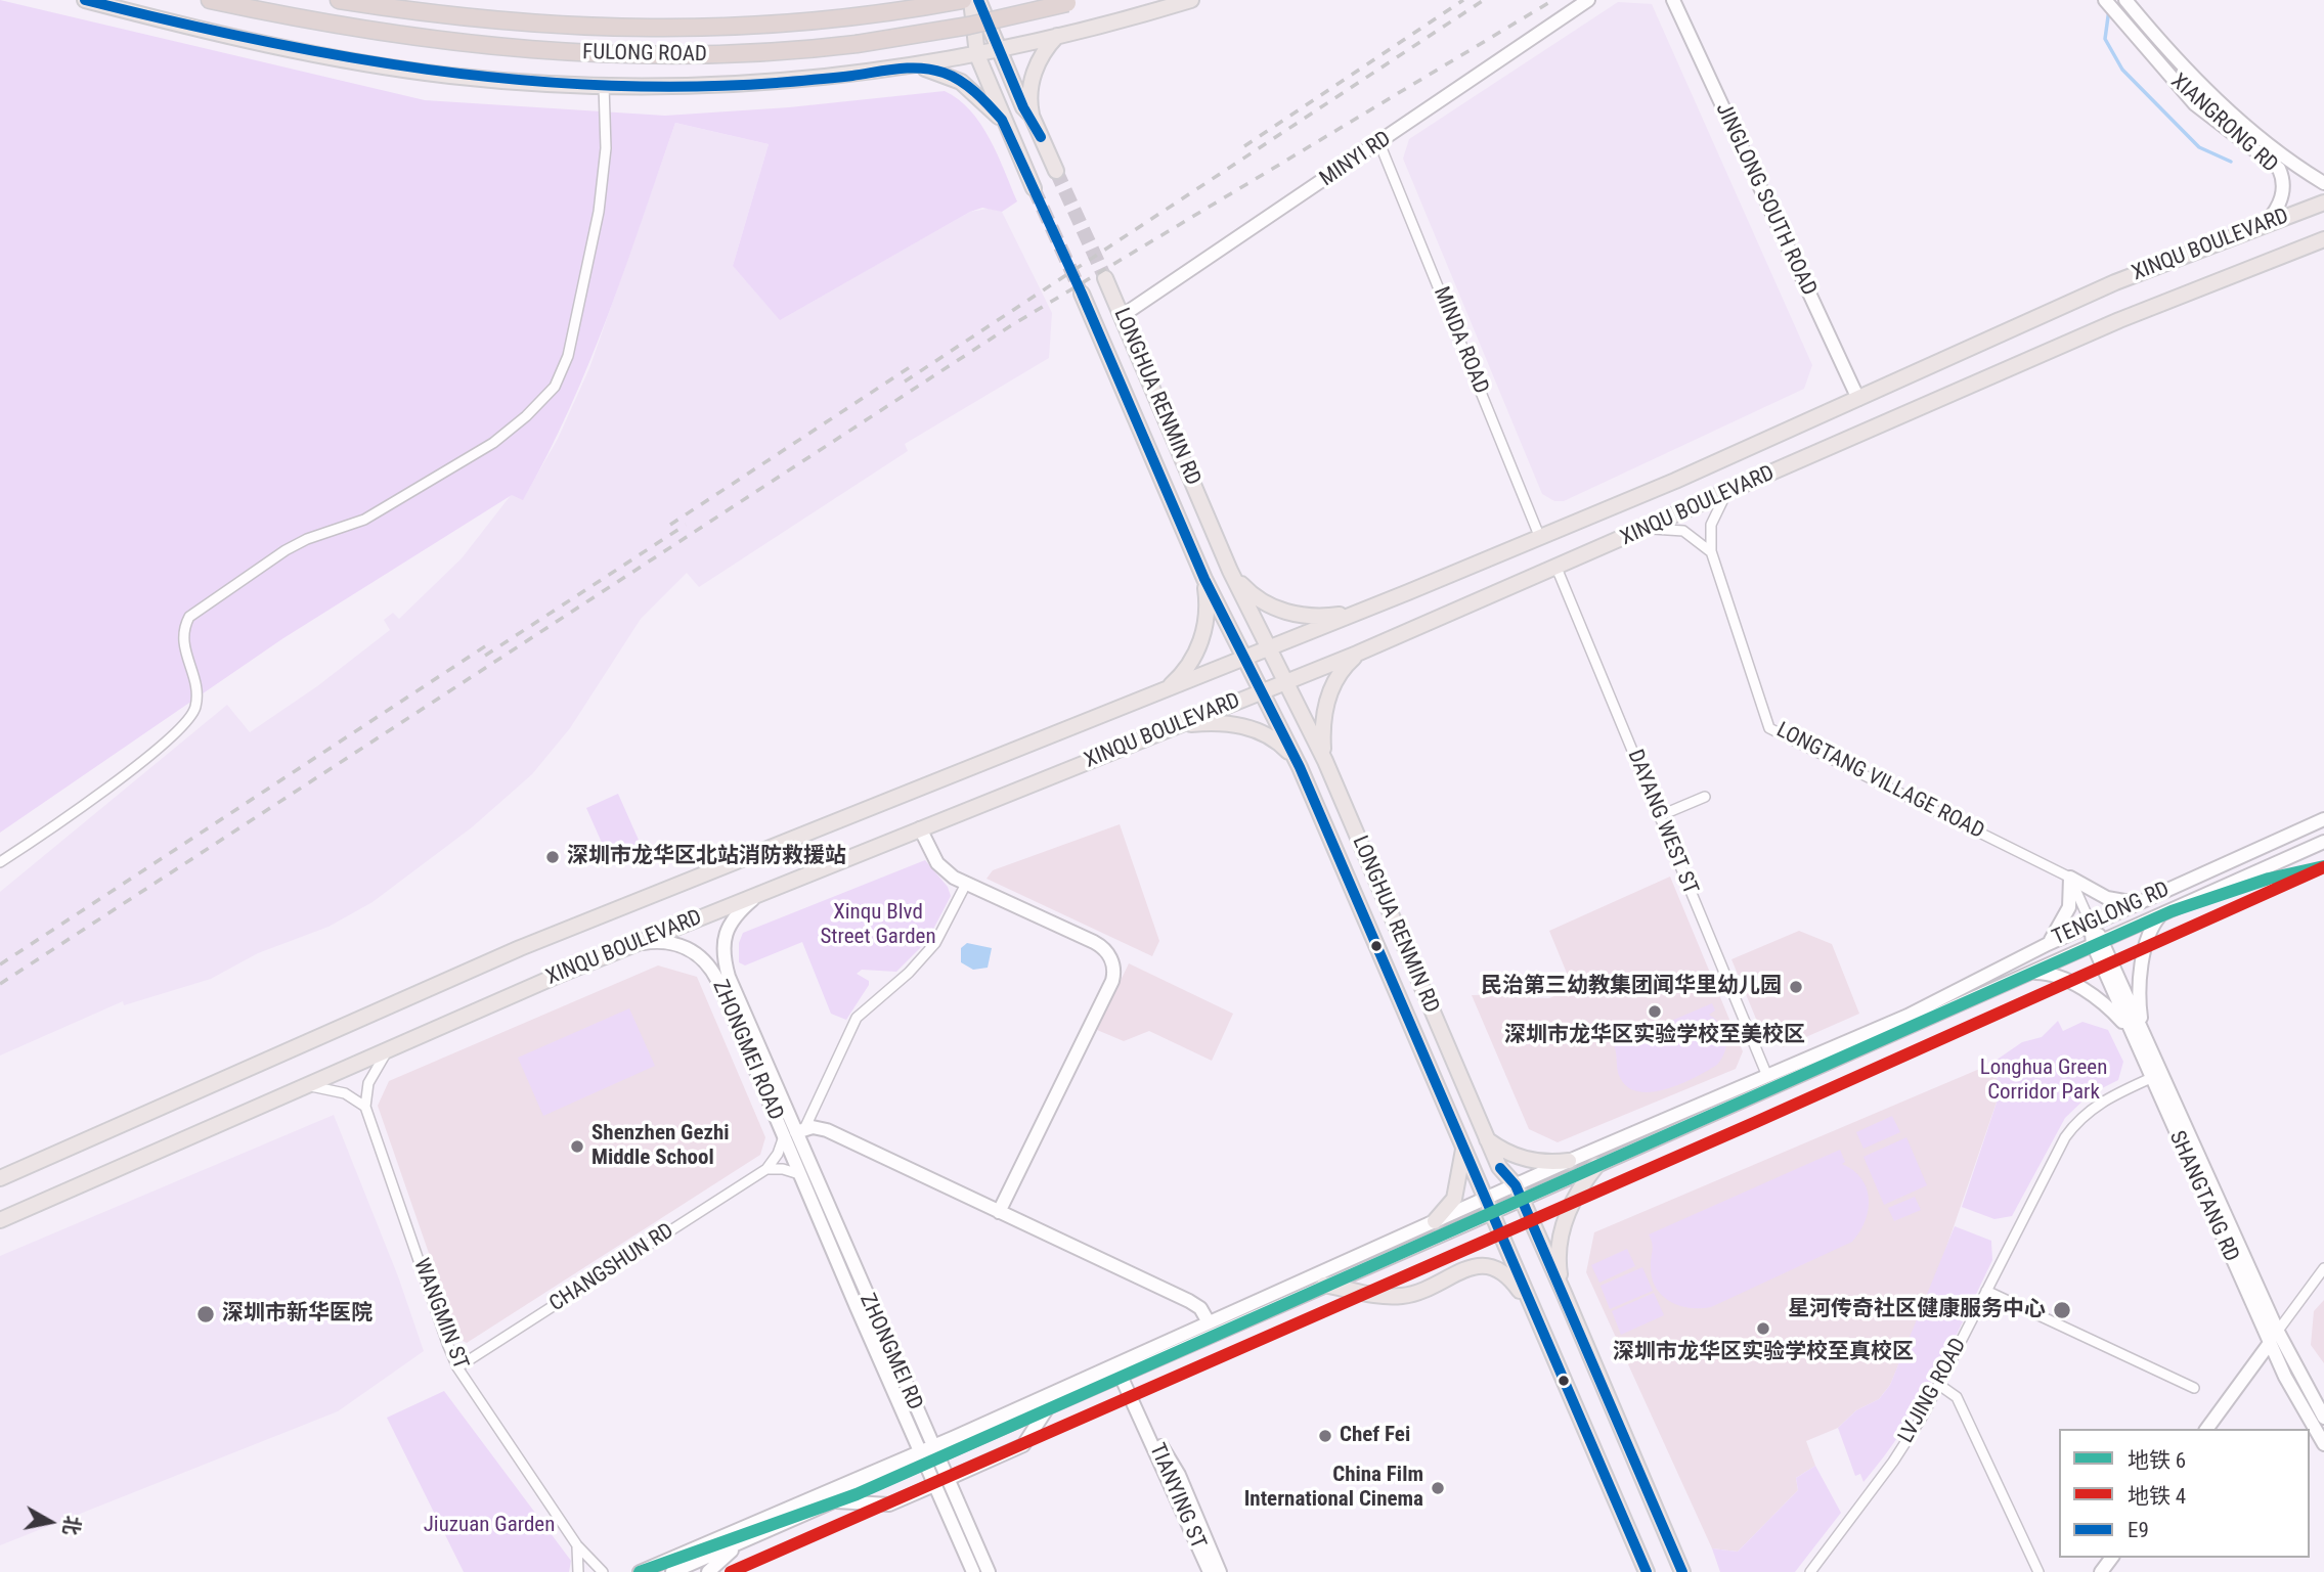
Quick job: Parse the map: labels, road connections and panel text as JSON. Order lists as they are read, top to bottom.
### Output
{
  "streets": {
    "highway": ["FULONG ROAD"],
    "main road": [
      "XIANGRONG RD",
      "MINYI RD",
      "JINGLONG SOUTH ROAD",
      "XINQU BOULEVARD",
      "LONGHUA RENMIN RD",
      "TENGLONG RD",
      "ZHONGMEI ROAD",
      "SHANGTANG RD",
      "ZHONGMEI RD",
      "TIANYING ST"
    ],
    "street": [
      "MINDA ROAD",
      "LONGTANG VILLAGE ROAD",
      "DAYANG WEST ST",
      "CHANGSHUN RD",
      "WANGMIN ST",
      "LVJING ROAD"
    ]
  },
  "crossings": [
    ["XIANGRONG RD", "XINQU BOULEVARD"],
    ["MINYI RD", "MINDA ROAD"],
    ["MINYI RD", "LONGHUA RENMIN RD"],
    ["JINGLONG SOUTH ROAD", "XINQU BOULEVARD"],
    ["XINQU BOULEVARD", "MINDA ROAD"],
    ["XINQU BOULEVARD", "LONGHUA RENMIN RD"],
    ["XINQU BOULEVARD", "LONGTANG VILLAGE ROAD"],
    ["XINQU BOULEVARD", "DAYANG WEST ST"],
    ["XINQU BOULEVARD", "ZHONGMEI ROAD"],
    ["LONGHUA RENMIN RD", "TENGLONG RD"],
    ["DAYANG WEST ST", "TENGLONG RD"],
    ["TENGLONG RD", "SHANGTANG RD"],
    ["TENGLONG RD", "ZHONGMEI RD"],
    ["ZHONGMEI ROAD", "ZHONGMEI RD"],
    ["SHANGTANG RD", "LVJING ROAD"],
    ["CHANGSHUN RD", "WANGMIN ST"]
  ],
  "parks": ["Xinqu Blvd Street Garden", "Longhua Green Corridor Park", "Jiuzuan Garden"],
  "places": [
    "深圳市龙华区北站消防救援站",
    "民治第三幼教集团闻华里幼儿园",
    "深圳市龙华区实验学校至美校区",
    "Shenzhen Gezhi Middle School",
    "星河传奇社区健康服务中心",
    "深圳市新华医院",
    "深圳市龙华区实验学校至真校区",
    "Chef Fei",
    "China Film International Cinema"
  ],
  "lines": ["transit line E9", "metro line 6", "metro line 4"],
  "legend": ["地铁 6", "地铁 4", "E9"],
  "north": "right"
}
